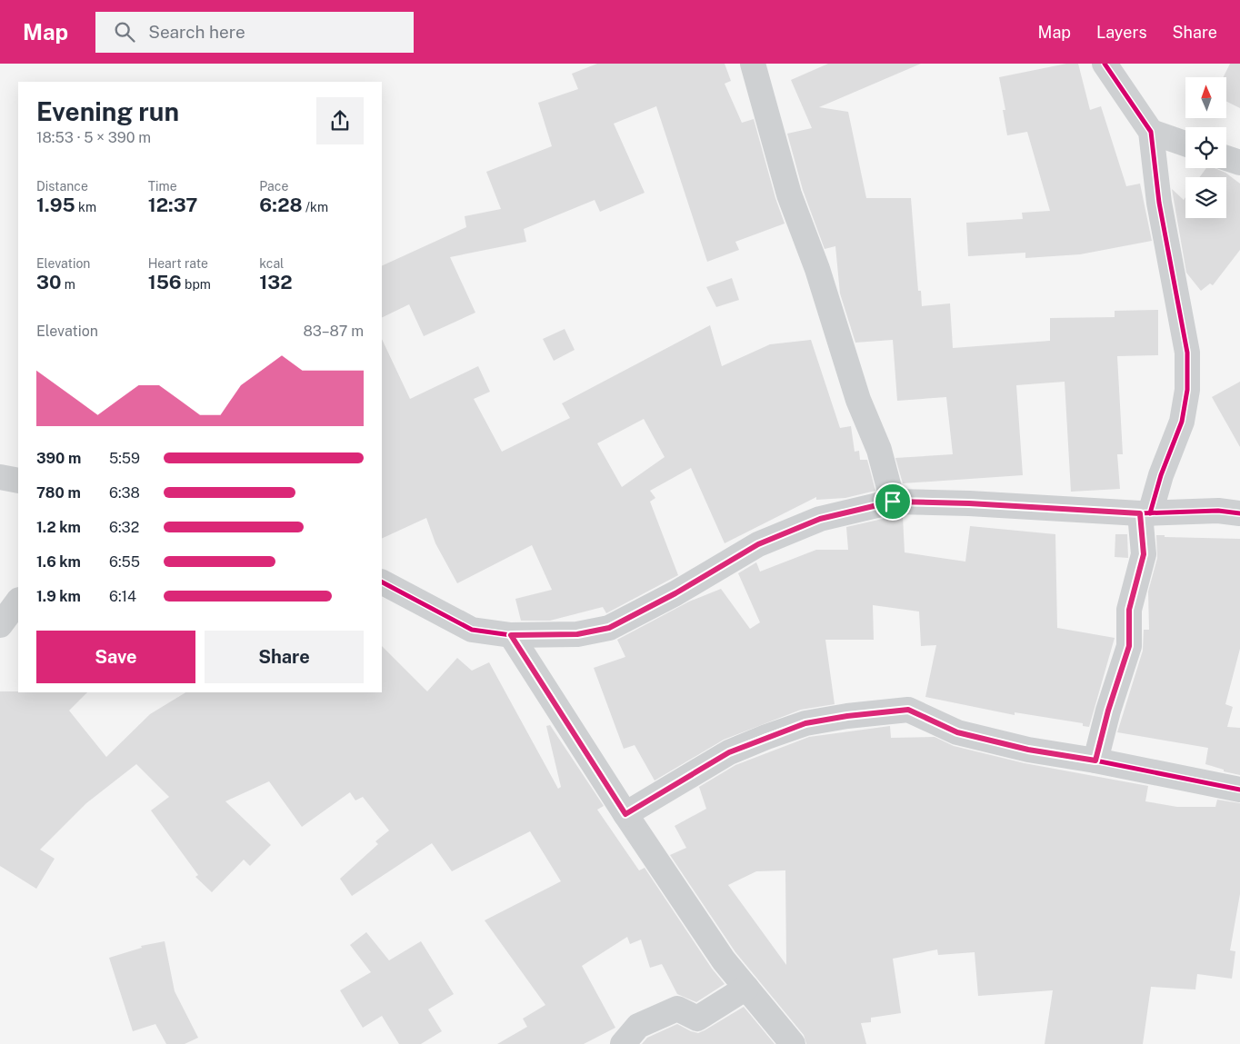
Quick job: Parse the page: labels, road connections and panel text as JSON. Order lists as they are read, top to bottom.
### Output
{
  "north": "top",
  "page": {
    "header": "Map",
    "search": "Search here",
    "nav": ["Map", "Layers", "Share"],
    "heading": ["Evening run", "18:53 · 5 × 390 m"],
    "stats": [
      ["Distance", "1.95 km"],
      ["Time", "12:37"],
      ["Pace", "6:28 /km"],
      ["Elevation", "30 m"],
      ["Heart rate", "156 bpm"],
      ["kcal", "132"]
    ],
    "chart": ["Elevation", "83–87 m"],
    "list": [
      {
        "name": "390 m",
        "note": "5:59"
      },
      {
        "name": "780 m",
        "note": "6:38"
      },
      {
        "name": "1.2 km",
        "note": "6:32"
      },
      {
        "name": "1.6 km",
        "note": "6:55"
      },
      {
        "name": "1.9 km",
        "note": "6:14"
      }
    ],
    "buttons": ["Save", "Share"]
  }
}
